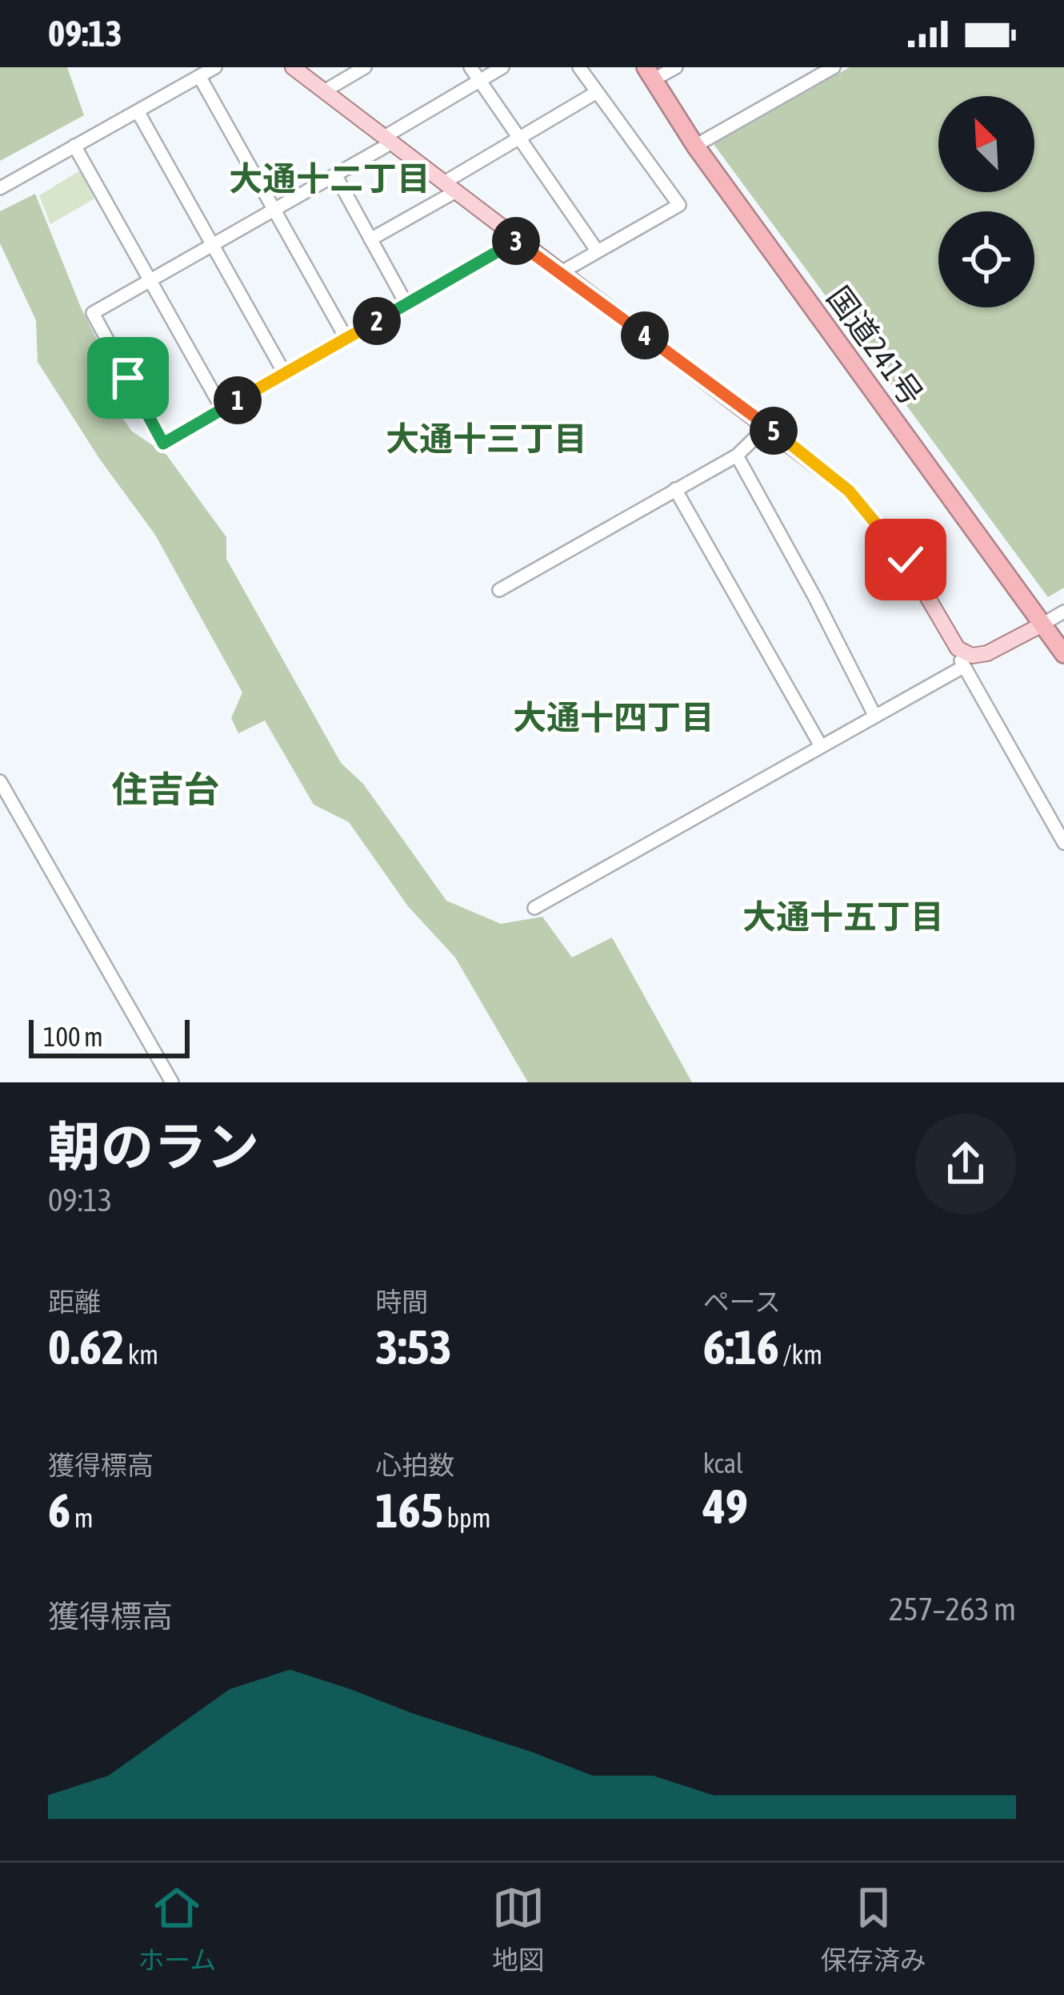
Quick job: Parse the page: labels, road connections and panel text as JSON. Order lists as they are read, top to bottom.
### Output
{
  "streets": {
    "highway": ["国道241号"]
  },
  "districts": [
    "大通十二丁目",
    "大通十三丁目",
    "大通十四丁目",
    "住吉台",
    "大通十五丁目"
  ],
  "scale_bar": "100 m",
  "north": "top left",
  "page": {
    "status": "09:13",
    "pins": [
      "3",
      "2",
      "4",
      "1",
      "5"
    ],
    "scale": "100 m",
    "heading": ["朝のラン", "09:13"],
    "stats": [
      ["距離", "0.62 km"],
      ["時間", "3:53"],
      ["ペース", "6:16 /km"],
      ["獲得標高", "6 m"],
      ["心拍数", "165 bpm"],
      ["kcal", "49"]
    ],
    "chart": ["獲得標高", "257–263 m"],
    "tabs": ["ホーム", "地図", "保存済み"]
  }
}
